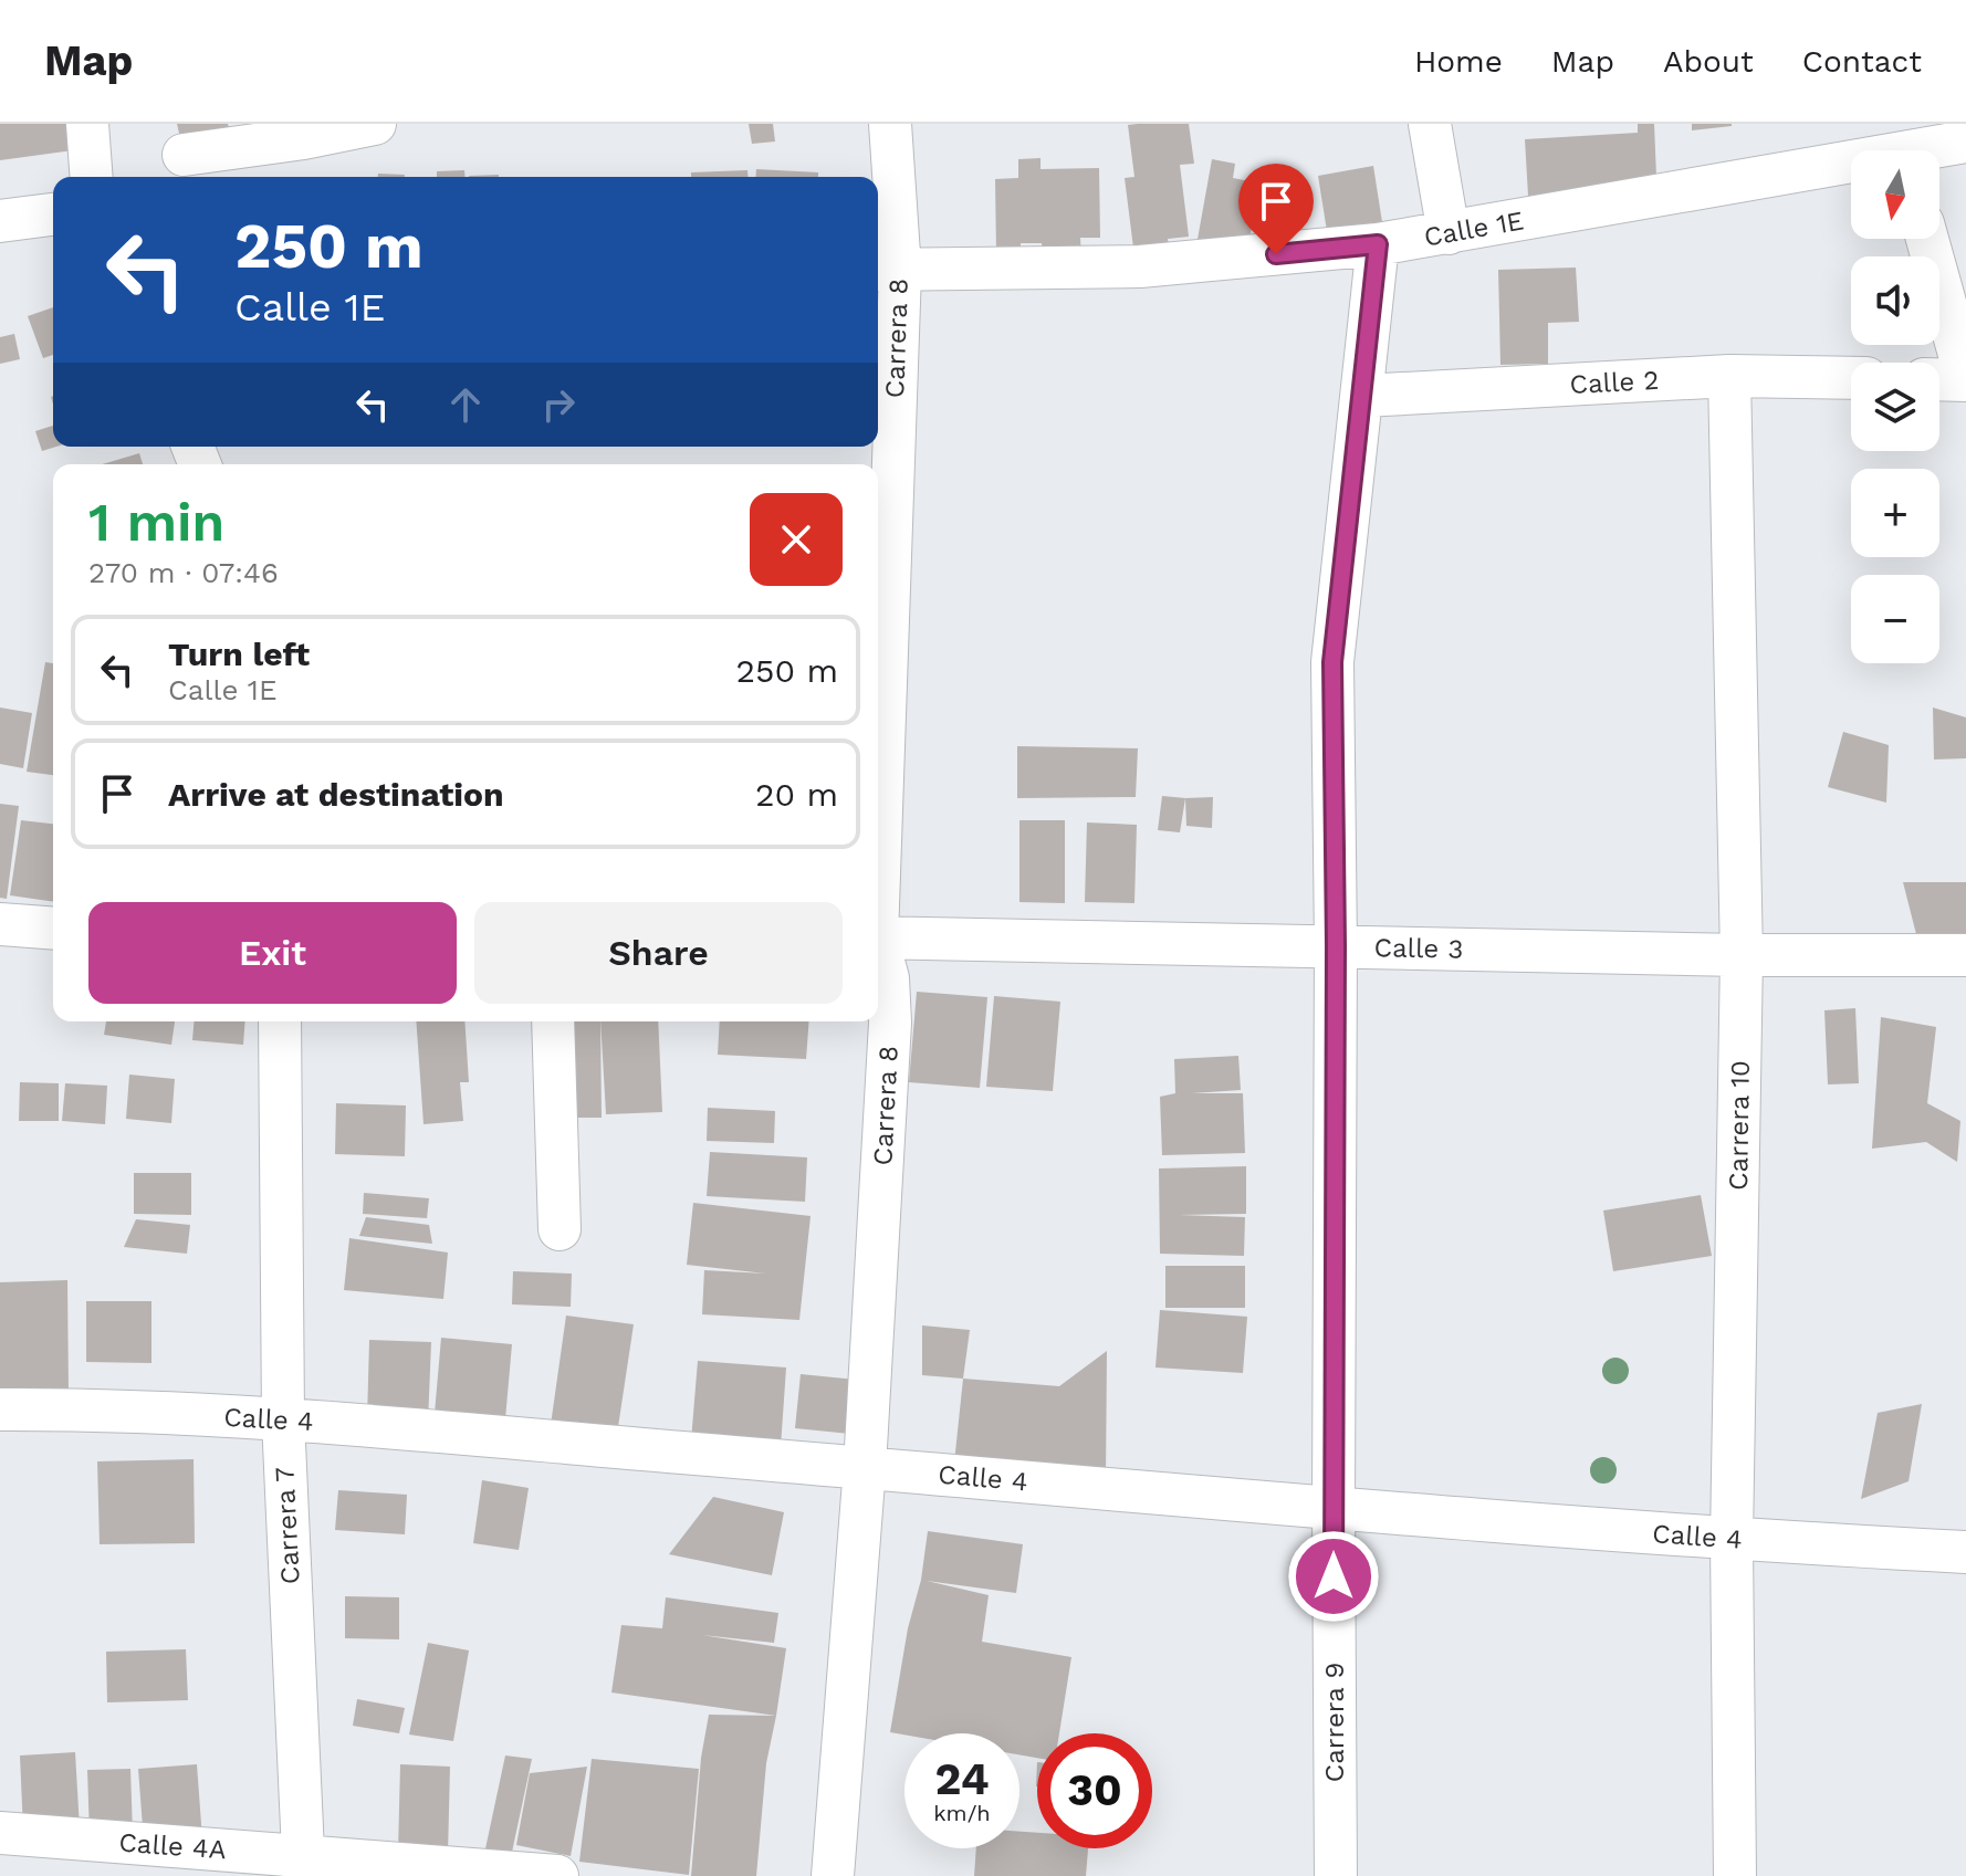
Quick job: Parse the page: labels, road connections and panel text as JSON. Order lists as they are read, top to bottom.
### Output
{
  "streets": {
    "street": [
      "Calle 1E",
      "Carrera 8",
      "Calle 2",
      "Calle 3",
      "Carrera 10",
      "Calle 4",
      "Carrera 7",
      "Carrera 9",
      "Calle 4A"
    ]
  },
  "crossings": [
    ["Calle 1E", "Carrera 8"],
    ["Calle 1E", "Carrera 9"],
    ["Carrera 8", "Calle 4"],
    ["Calle 2", "Carrera 10"],
    ["Calle 2", "Carrera 9"],
    ["Calle 3", "Carrera 10"],
    ["Calle 3", "Carrera 9"],
    ["Carrera 10", "Calle 4"],
    ["Calle 4", "Carrera 7"],
    ["Calle 4", "Carrera 9"],
    ["Carrera 7", "Calle 4A"]
  ],
  "north": "bottom",
  "page": {
    "header": "Map",
    "nav": [
      "Home",
      "Map",
      "About",
      "Contact"
    ],
    "map_buttons": ["+", "−"],
    "turn": ["250 m", "Calle 1E"],
    "heading": ["1 min", "270 m · 07:46"],
    "list": [
      {
        "name": "Turn left",
        "note": "Calle 1E",
        "value": "250 m"
      },
      {
        "name": "Arrive at destination",
        "value": "20 m"
      }
    ],
    "buttons": ["Exit", "Share"],
    "speed": "24 km/h",
    "limit": "30"
  }
}
